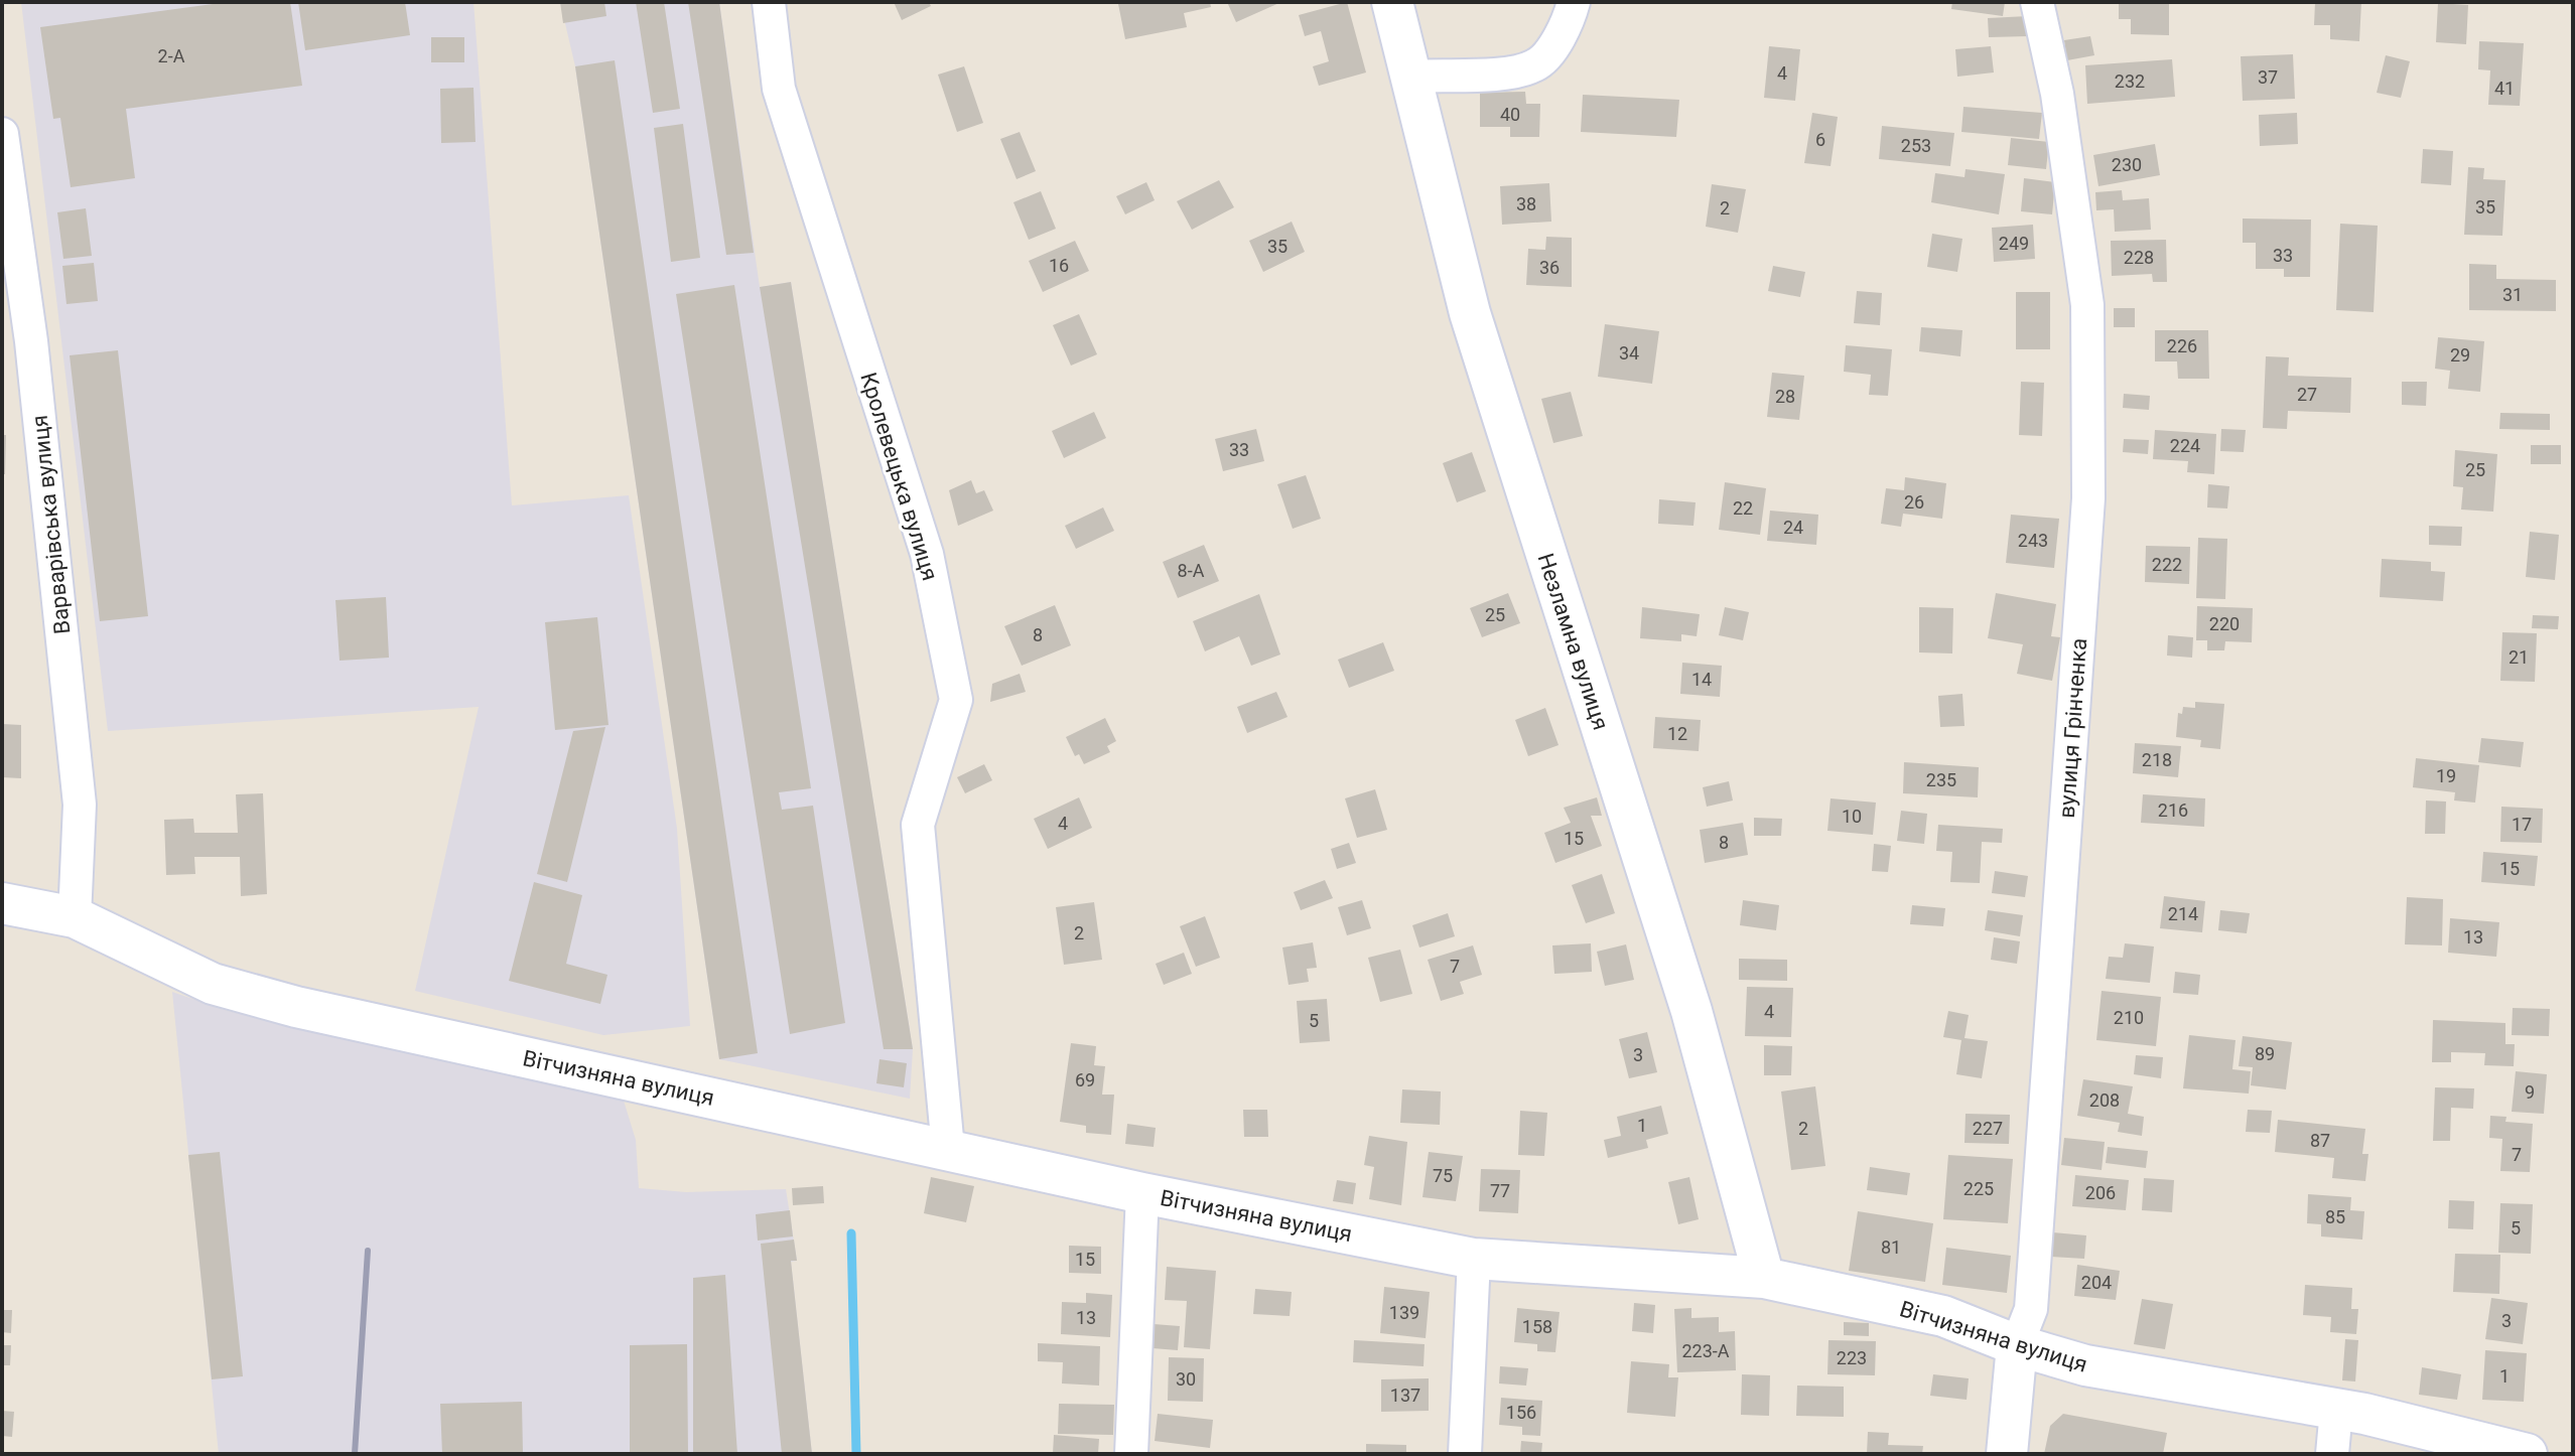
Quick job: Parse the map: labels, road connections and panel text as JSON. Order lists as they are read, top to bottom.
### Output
{
  "streets": {
    "street": [
      "Кролевецька вулиця",
      "Варварівська вулиця",
      "Незламна вулиця",
      "вулиця Грінченка",
      "Вітчизняна вулиця"
    ]
  },
  "crossings": [
    ["Кролевецька вулиця", "Вітчизняна вулиця"],
    ["Варварівська вулиця", "Вітчизняна вулиця"],
    ["Незламна вулиця", "Вітчизняна вулиця"],
    ["вулиця Грінченка", "Вітчизняна вулиця"]
  ],
  "house_numbers": [
    "2-А",
    "4",
    "37",
    "232",
    "41",
    "40",
    "6",
    "253",
    "230",
    "38",
    "35",
    "2",
    "249",
    "35",
    "33",
    "228",
    "16",
    "36",
    "31",
    "226",
    "34",
    "29",
    "27",
    "28",
    "224",
    "33",
    "25",
    "26",
    "22",
    "24",
    "243",
    "222",
    "8-А",
    "25",
    "220",
    "8",
    "21",
    "14",
    "12",
    "218",
    "19",
    "235",
    "216",
    "10",
    "4",
    "17",
    "15",
    "8",
    "15",
    "214",
    "2",
    "13",
    "7",
    "4",
    "210",
    "5",
    "89",
    "3",
    "69",
    "9",
    "208",
    "1",
    "2",
    "227",
    "87",
    "7",
    "75",
    "225",
    "77",
    "206",
    "85",
    "5",
    "81",
    "15",
    "204",
    "139",
    "13",
    "3",
    "158",
    "223-А",
    "223",
    "1",
    "30",
    "137",
    "156"
  ]
}
